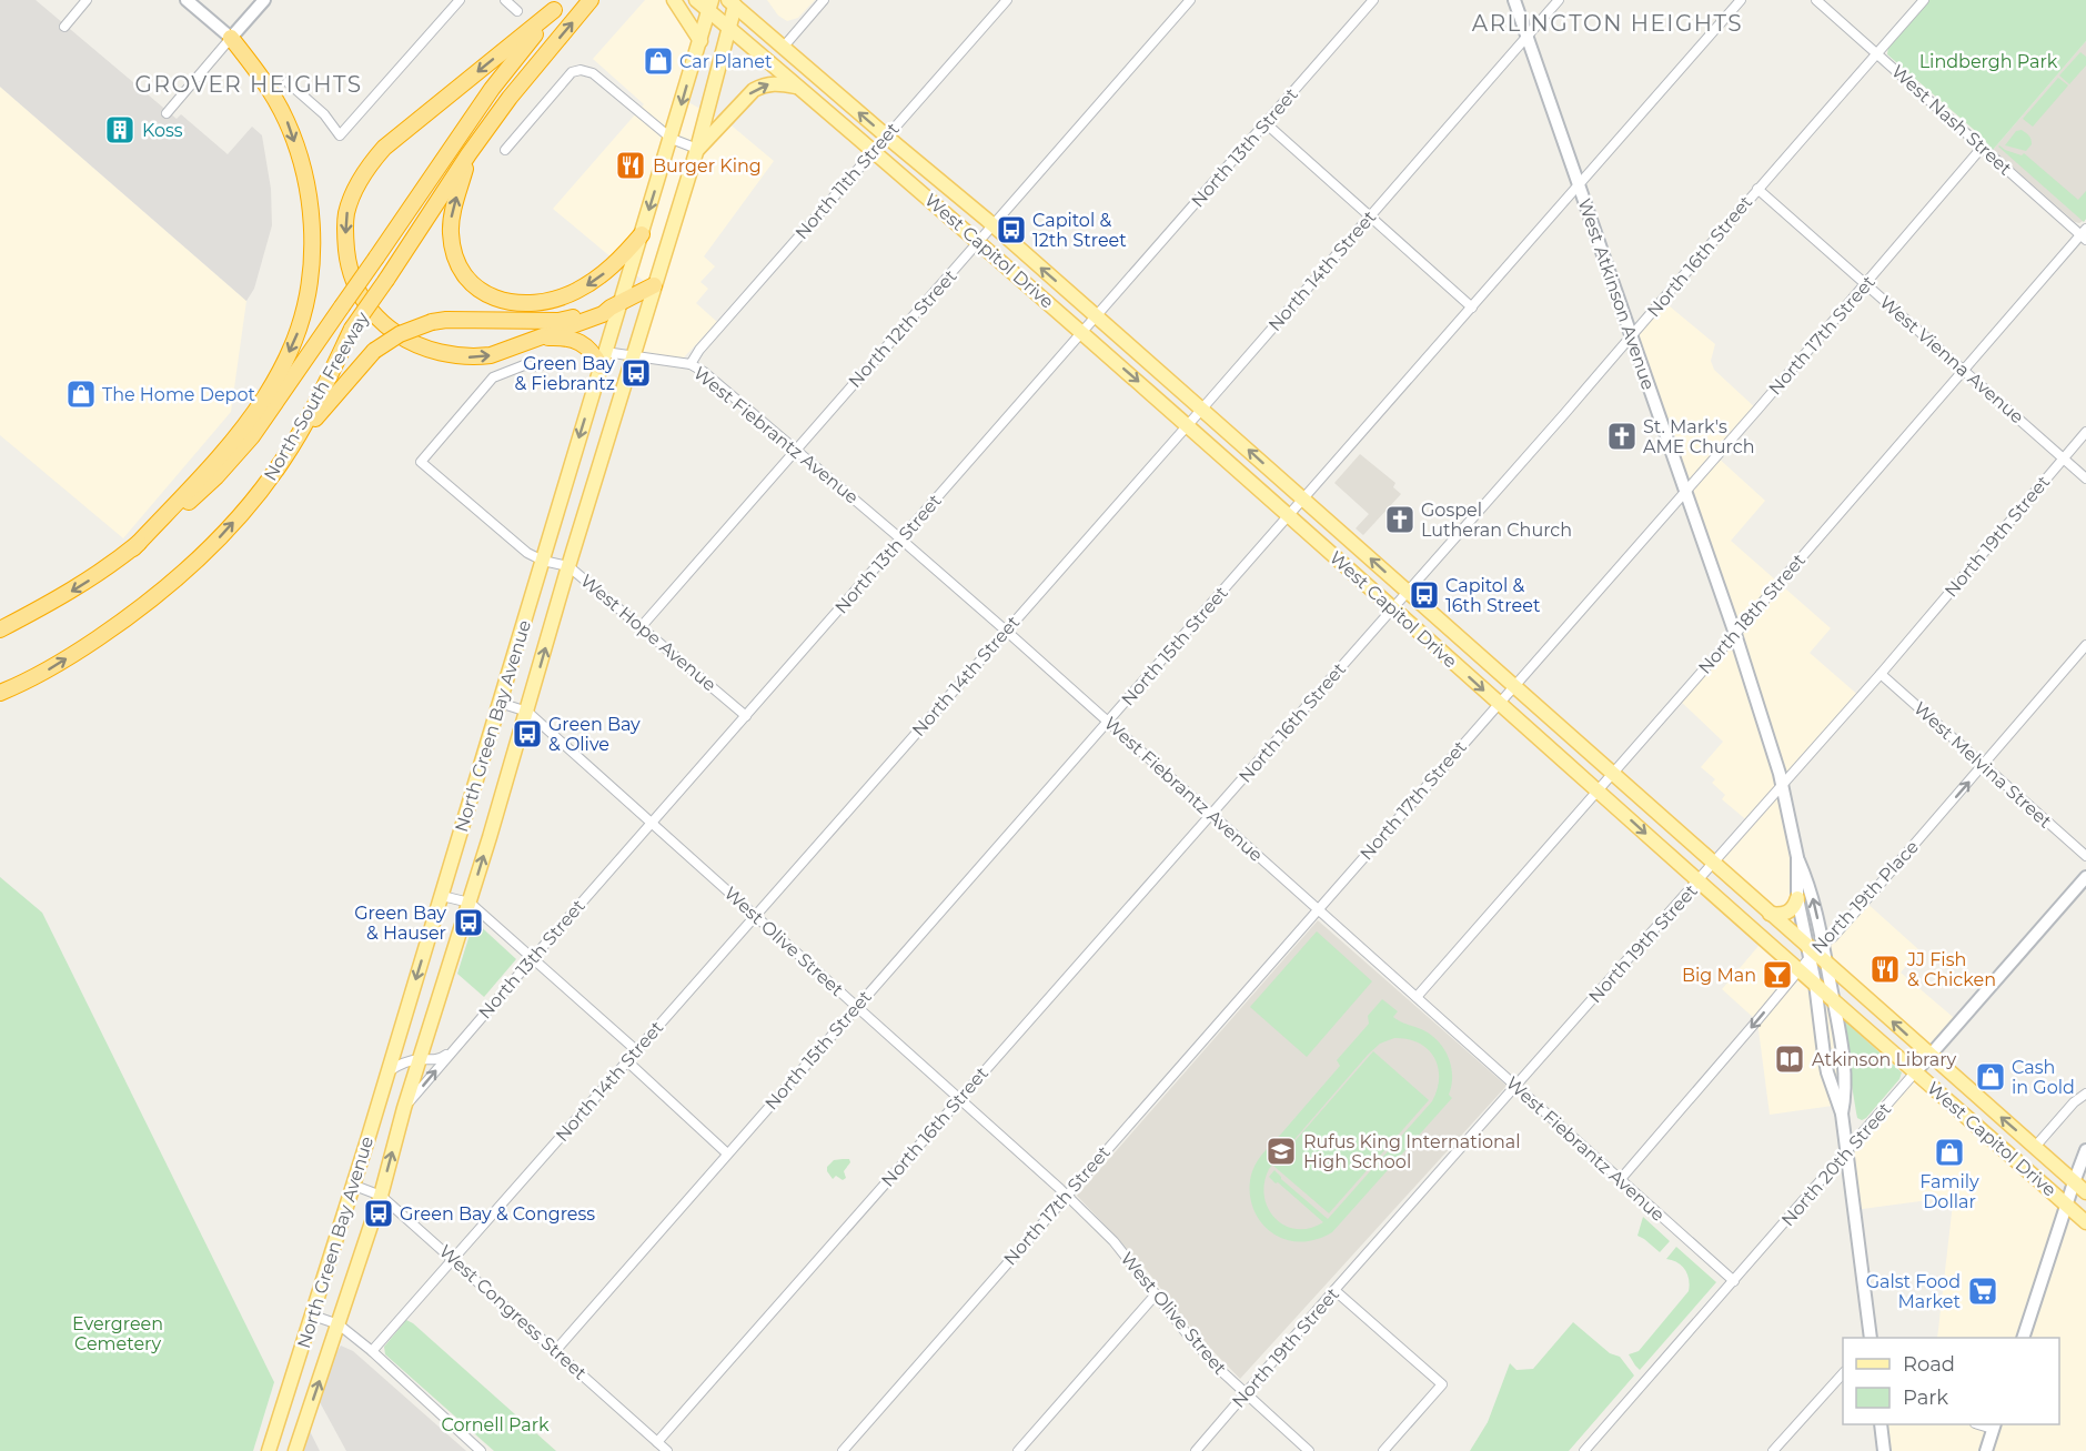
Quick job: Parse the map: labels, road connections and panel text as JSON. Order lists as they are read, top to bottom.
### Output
{
  "streets": {
    "highway": ["North-South Freeway"],
    "main road": ["West Capitol Drive", "North Green Bay Avenue"],
    "street": [
      "West Nash Street",
      "North 13th Street",
      "North 11th Street",
      "North 16th Street",
      "North 14th Street",
      "West Atkinson Avenue",
      "North 12th Street",
      "North 17th Street",
      "West Vienna Avenue",
      "West Fiebrantz Avenue",
      "North 19th Street",
      "North 18th Street",
      "West Hope Avenue",
      "North 15th Street",
      "West Melvina Street",
      "North 19th Place",
      "West Olive Street",
      "North 20th Street",
      "West Congress Street"
    ]
  },
  "crossings": [
    ["West Nash Street", "North 16th Street"],
    ["West Nash Street", "North 17th Street"],
    ["West Nash Street", "North 18th Street"],
    ["North 13th Street", "West Capitol Drive"],
    ["North 13th Street", "West Fiebrantz Avenue"],
    ["North 13th Street", "West Hope Avenue"],
    ["North 13th Street", "North Green Bay Avenue"],
    ["North 13th Street", "West Olive Street"],
    ["North 11th Street", "West Capitol Drive"],
    ["North 11th Street", "West Fiebrantz Avenue"],
    ["West Capitol Drive", "North 16th Street"],
    ["West Capitol Drive", "North 14th Street"],
    ["West Capitol Drive", "West Atkinson Avenue"],
    ["West Capitol Drive", "North 12th Street"],
    ["West Capitol Drive", "North 17th Street"],
    ["West Capitol Drive", "North 19th Street"],
    ["West Capitol Drive", "North 18th Street"],
    ["West Capitol Drive", "North 15th Street"],
    ["West Capitol Drive", "North Green Bay Avenue"],
    ["West Capitol Drive", "North 19th Place"],
    ["West Capitol Drive", "North 20th Street"],
    ["North 16th Street", "West Atkinson Avenue"],
    ["North 16th Street", "West Vienna Avenue"],
    ["North 16th Street", "West Fiebrantz Avenue"],
    ["North 16th Street", "West Olive Street"],
    ["North 16th Street", "West Congress Street"],
    ["North 14th Street", "West Atkinson Avenue"],
    ["North 14th Street", "West Fiebrantz Avenue"],
    ["North 14th Street", "West Olive Street"],
    ["North 14th Street", "West Congress Street"],
    ["West Atkinson Avenue", "North 17th Street"],
    ["West Atkinson Avenue", "North 19th Street"],
    ["West Atkinson Avenue", "North 18th Street"],
    ["West Atkinson Avenue", "North 15th Street"],
    ["West Atkinson Avenue", "North 19th Place"],
    ["West Atkinson Avenue", "North 20th Street"],
    ["North 12th Street", "West Fiebrantz Avenue"],
    ["North 12th Street", "West Hope Avenue"],
    ["North 17th Street", "West Vienna Avenue"],
    ["North 17th Street", "West Fiebrantz Avenue"],
    ["North 17th Street", "West Olive Street"],
    ["West Vienna Avenue", "North 19th Street"],
    ["West Vienna Avenue", "North 18th Street"],
    ["West Fiebrantz Avenue", "North 19th Street"],
    ["West Fiebrantz Avenue", "North 18th Street"],
    ["West Fiebrantz Avenue", "North 15th Street"],
    ["West Fiebrantz Avenue", "North Green Bay Avenue"],
    ["West Fiebrantz Avenue", "North 19th Place"],
    ["West Fiebrantz Avenue", "North 20th Street"],
    ["North 19th Street", "West Melvina Street"],
    ["North 19th Street", "West Olive Street"],
    ["West Hope Avenue", "North Green Bay Avenue"],
    ["North 15th Street", "West Olive Street"],
    ["North 15th Street", "West Congress Street"],
    ["North Green Bay Avenue", "West Olive Street"],
    ["North Green Bay Avenue", "West Congress Street"],
    ["West Melvina Street", "North 19th Place"]
  ],
  "districts": ["ARLINGTON HEIGHTS", "GROVER HEIGHTS"],
  "parks": ["Lindbergh Park", "Evergreen Cemetery", "Cornell Park"],
  "places": {
    "shop": [
      "Car Planet",
      "The Home Depot",
      "Cash in Gold",
      "Family Dollar"
    ],
    "building": ["Koss"],
    "restaurant": ["Burger King", "JJ Fish & Chicken"],
    "bus stop": [
      "Capitol & 12th Street",
      "Green Bay & Fiebrantz",
      "Capitol & 16th Street",
      "Green Bay & Olive",
      "Green Bay & Hauser",
      "Green Bay & Congress"
    ],
    "church": ["St. Mark's AME Church", "Gospel Lutheran Church"],
    "bar": ["Big Man"],
    "library": ["Atkinson Library"],
    "school or university": ["Rufus King International High School"],
    "supermarket": ["Galst Food Market"]
  },
  "legend": ["Road", "Park"]
}
